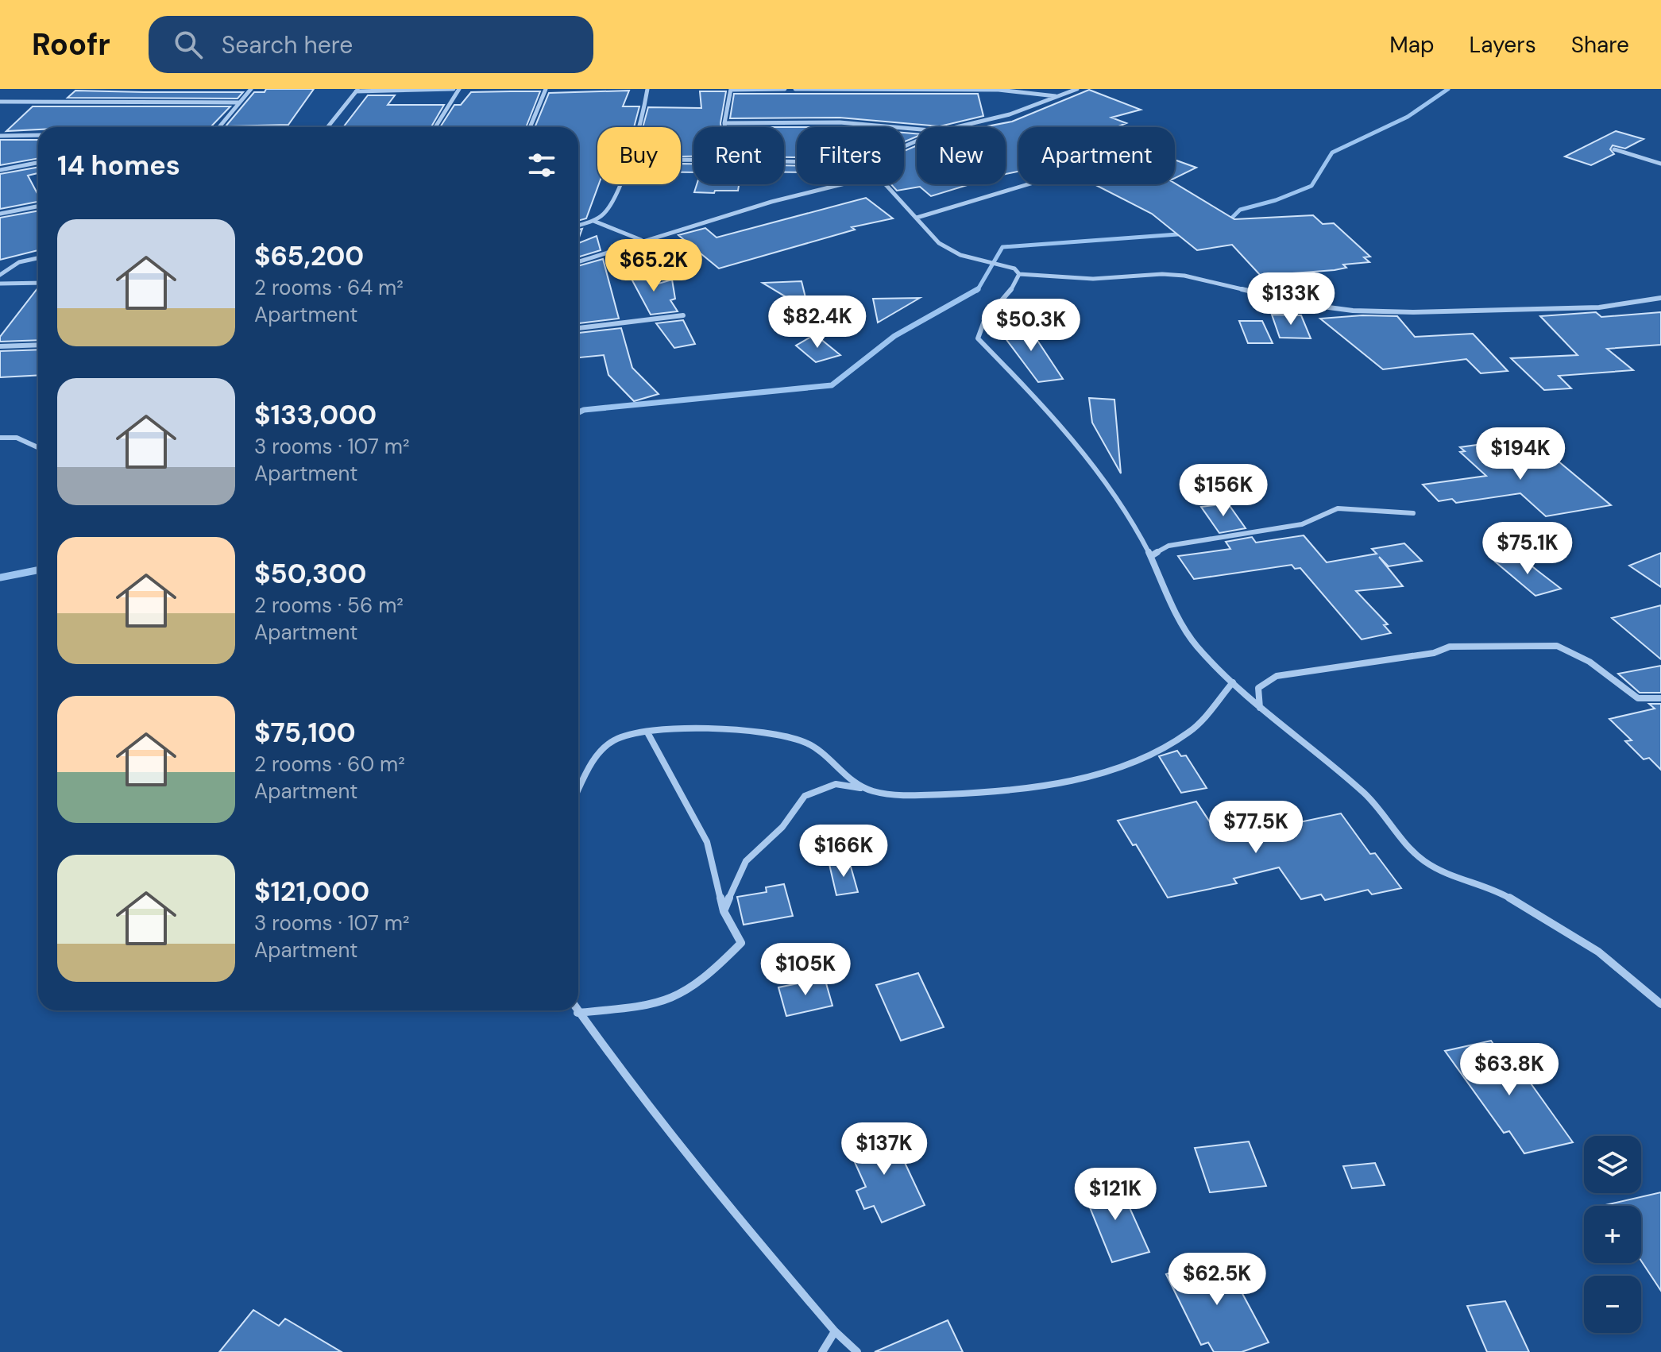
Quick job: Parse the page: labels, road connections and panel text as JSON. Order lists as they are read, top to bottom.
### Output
{
  "page": {
    "header": "Roofr",
    "search": "Search here",
    "nav": ["Map", "Layers", "Share"],
    "chip": [
      "Buy",
      "Rent",
      "Filters",
      "New",
      "Apartment"
    ],
    "heading": "14 homes",
    "list": [
      {
        "name": "$65,200",
        "note": "2 rooms · 64 m² · Apartment"
      },
      {
        "name": "$133,000",
        "note": "3 rooms · 107 m² · Apartment"
      },
      {
        "name": "$50,300",
        "note": "2 rooms · 56 m² · Apartment"
      },
      {
        "name": "$75,100",
        "note": "2 rooms · 60 m² · Apartment"
      },
      {
        "name": "$121,000",
        "note": "3 rooms · 107 m² · Apartment"
      }
    ],
    "price": [
      "$65.2K",
      "$133K",
      "$82.4K",
      "$50.3K",
      "$194K",
      "$156K",
      "$75.1K",
      "$77.5K",
      "$166K",
      "$105K",
      "$63.8K",
      "$137K",
      "$121K",
      "$62.5K"
    ],
    "map_buttons": ["+", "−"]
  }
}
